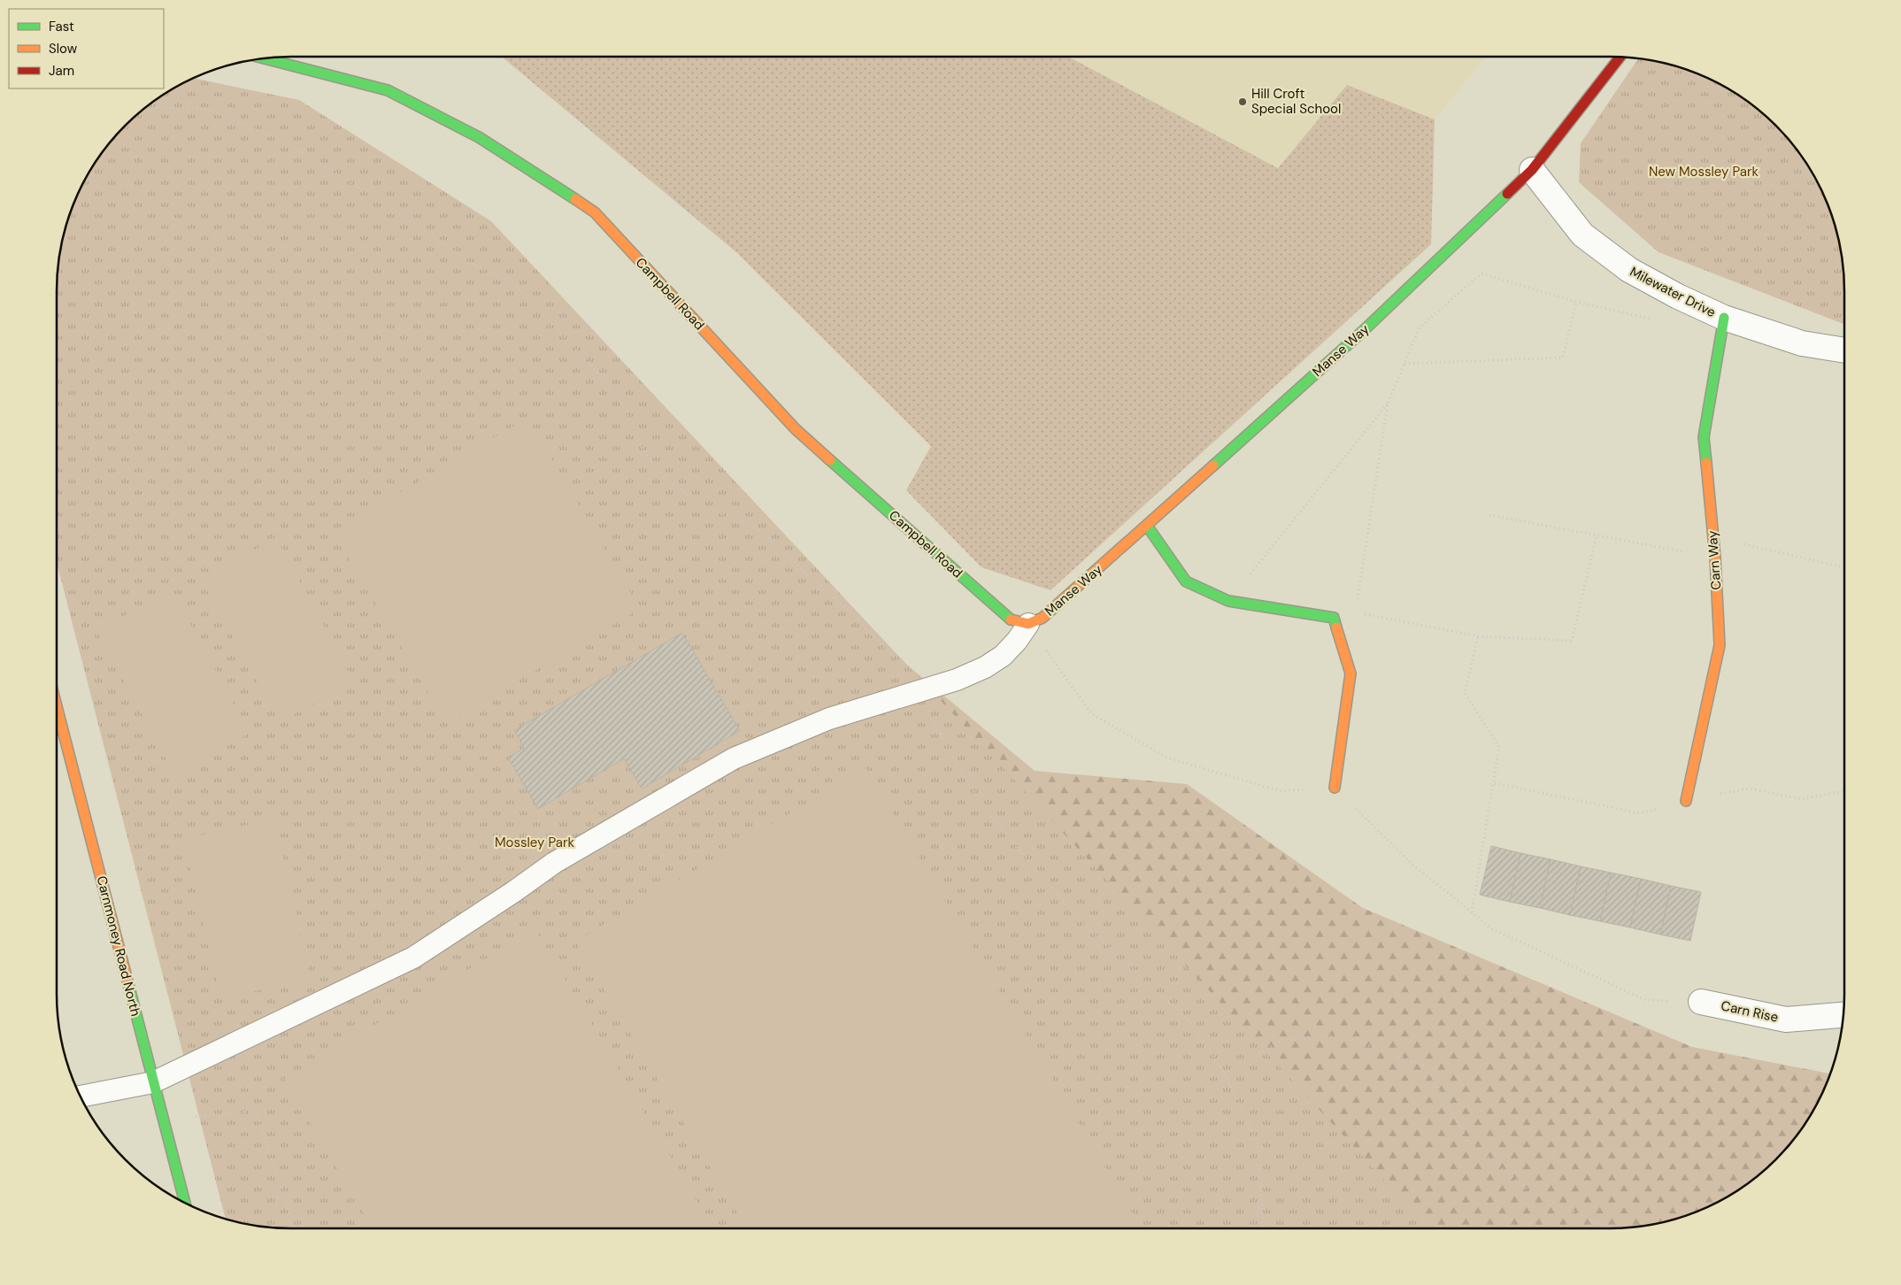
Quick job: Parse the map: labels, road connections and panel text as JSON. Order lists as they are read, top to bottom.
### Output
{
  "streets": {
    "street": [
      "Milewater Drive",
      "Campbell Road",
      "Manse Way",
      "Carn Way",
      "Carnmoney Road North",
      "Carn Rise"
    ]
  },
  "crossings": [
    ["Milewater Drive", "Manse Way"],
    ["Milewater Drive", "Carn Way"],
    ["Campbell Road", "Manse Way"]
  ],
  "parks": ["New Mossley Park", "Mossley Park"],
  "places": ["Hill Croft Special School"],
  "legend": ["Fast", "Slow", "Jam"]
}
